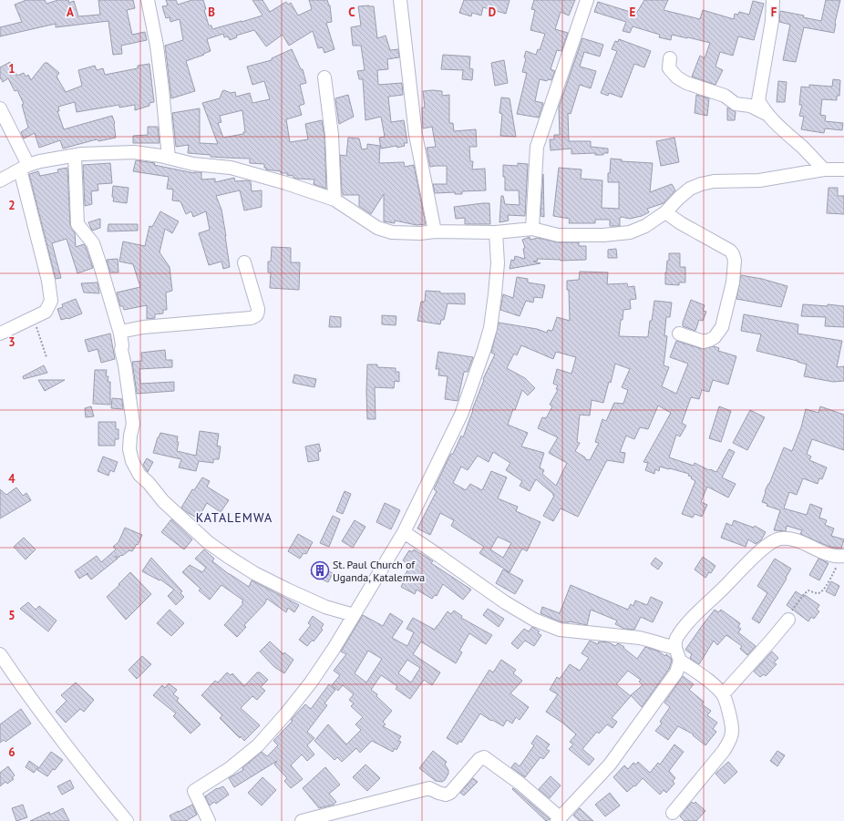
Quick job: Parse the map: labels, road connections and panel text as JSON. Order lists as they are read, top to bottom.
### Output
{
  "districts": ["KATALEMWA"],
  "places": {
    "building": ["St. Paul Church of Uganda, Katalemwa"]
  },
  "grid": {
    "columns": [
      "A",
      "B",
      "C",
      "D",
      "E",
      "F"
    ],
    "rows": [
      "1",
      "2",
      "3",
      "4",
      "5",
      "6"
    ]
  }
}
